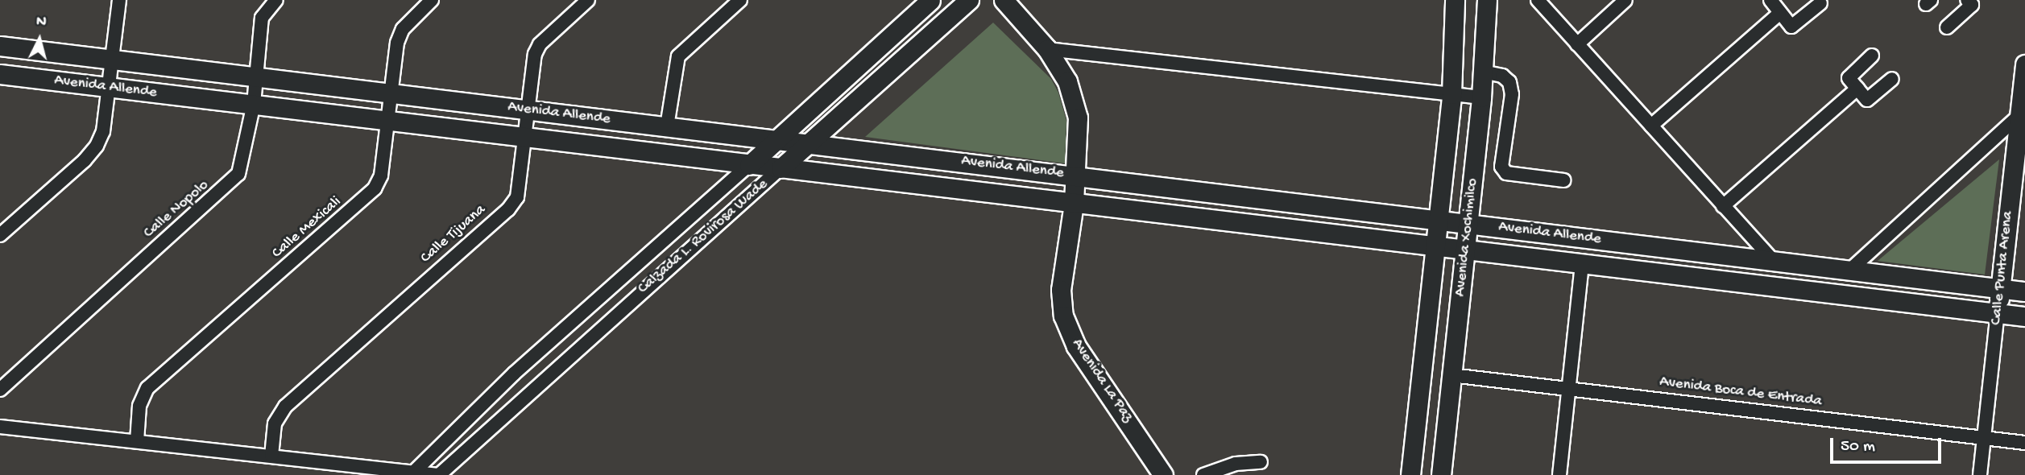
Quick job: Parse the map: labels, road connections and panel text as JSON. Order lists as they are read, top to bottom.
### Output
{
  "streets": {
    "street": [
      "Avenida Allende",
      "Calle Nopolo",
      "Calle Mexicali",
      "Calle Tijuana",
      "Calzada L. Rovirosa Wade",
      "Avenida Xochimilco",
      "Calle Punta Arena",
      "Avenida La Paz",
      "Avenida Boca de Entrada"
    ]
  },
  "crossings": [
    ["Avenida Allende", "Calle Nopolo"],
    ["Avenida Allende", "Calle Mexicali"],
    ["Avenida Allende", "Calle Tijuana"],
    ["Avenida Allende", "Calzada L. Rovirosa Wade"],
    ["Avenida Allende", "Avenida Xochimilco"],
    ["Avenida Allende", "Calle Punta Arena"],
    ["Avenida Allende", "Avenida La Paz"],
    ["Avenida Xochimilco", "Avenida Boca de Entrada"],
    ["Calle Punta Arena", "Avenida Boca de Entrada"]
  ],
  "scale_bar": "50 m",
  "north": "top"
}
